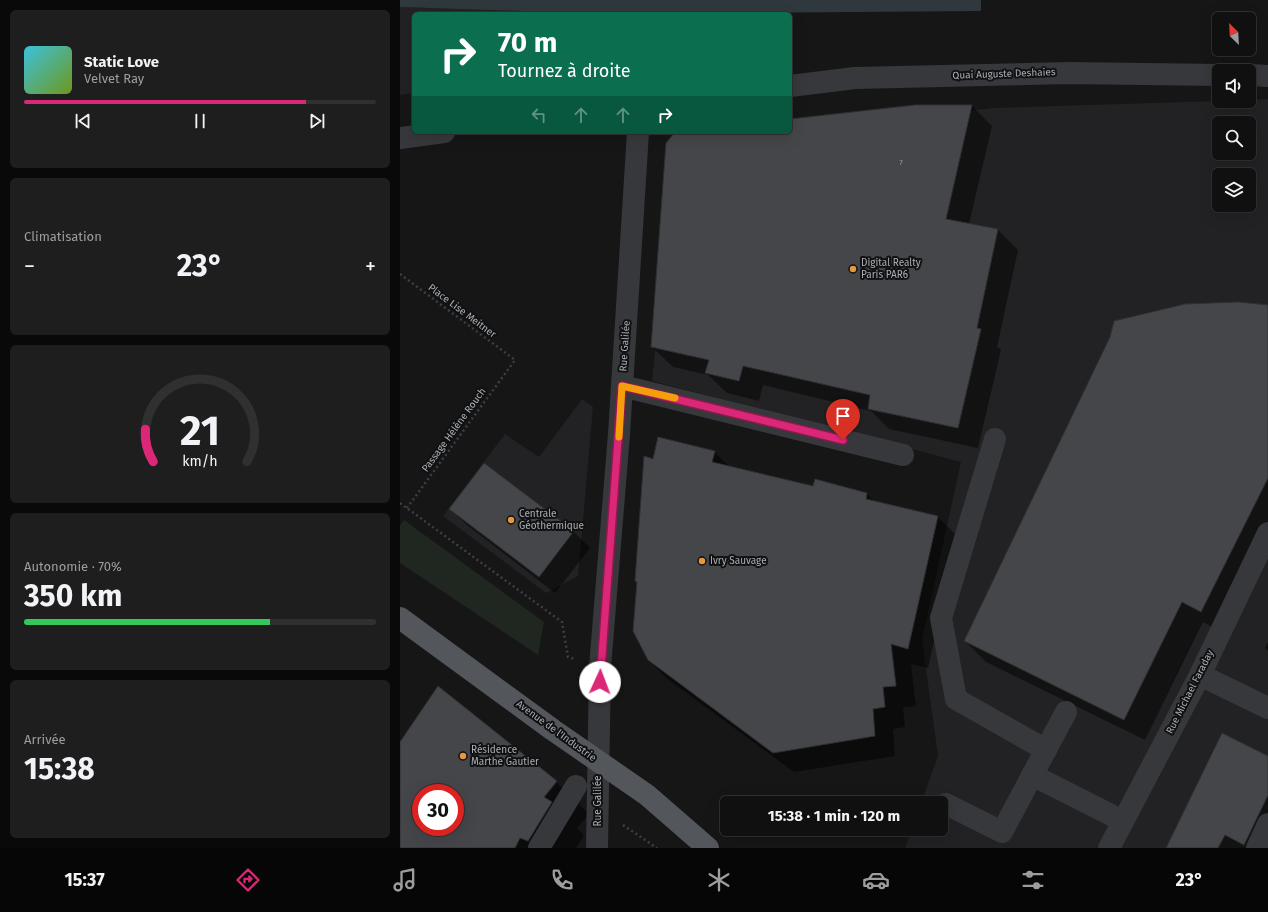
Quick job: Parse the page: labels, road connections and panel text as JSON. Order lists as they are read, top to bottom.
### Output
{
  "streets": {
    "main road": ["Avenue de l'Industrie"],
    "street": ["Quai Auguste Deshaies", "Rue Galilée", "Rue Michael Faraday"],
    "path": ["Place Lise Meitner", "Passage Hélène Rouch"]
  },
  "crossings": [
    ["Place Lise Meitner", "Passage Hélène Rouch"],
    ["Rue Galilée", "Avenue de l'Industrie"]
  ],
  "places": [
    "Digital Realty Paris PAR6",
    "Centrale Géothermique",
    "Ivry Sauvage",
    "Résidence Marthe Gautier"
  ],
  "house_numbers": ["7"],
  "north": "top left",
  "page": {
    "turn": ["70 m", "Tournez à droite"],
    "song": ["Static Love", "Velvet Ray"],
    "tile": [
      "Climatisation",
      ["Autonomie · 70%", "350 km"],
      ["Arrivée", "15:38"]
    ],
    "heat": ["−", "23°", "+"],
    "limit": "30",
    "trip": "15:38 · 1 min · 120 m",
    "tabs": ["15:37", "23°"],
    "gauge": ["21", "km/h"]
  }
}
